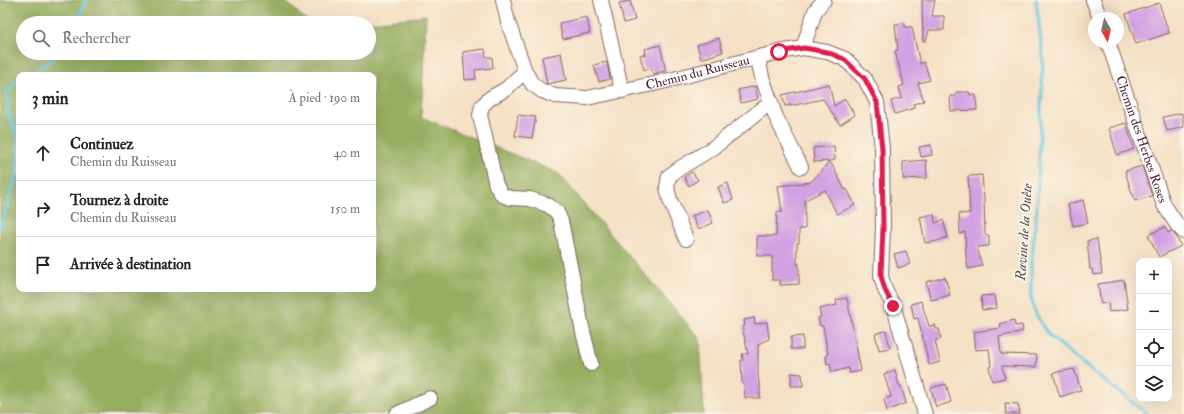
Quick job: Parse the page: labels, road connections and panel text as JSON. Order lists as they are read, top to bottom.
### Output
{
  "streets": {
    "street": ["Chemin du Ruisseau", "Chemin des Herbes Roses"]
  },
  "water": ["Ravine de la Ouête"],
  "north": "bottom",
  "page": {
    "search": "Rechercher",
    "heading": ["3 min", "À pied · 190 m"],
    "list": [
      ["Continuez", "Chemin du Ruisseau", "40 m"],
      ["Tournez à droite", "Chemin du Ruisseau", "150 m"],
      "Arrivée à destination"
    ],
    "map_buttons": ["+", "−"]
  }
}
